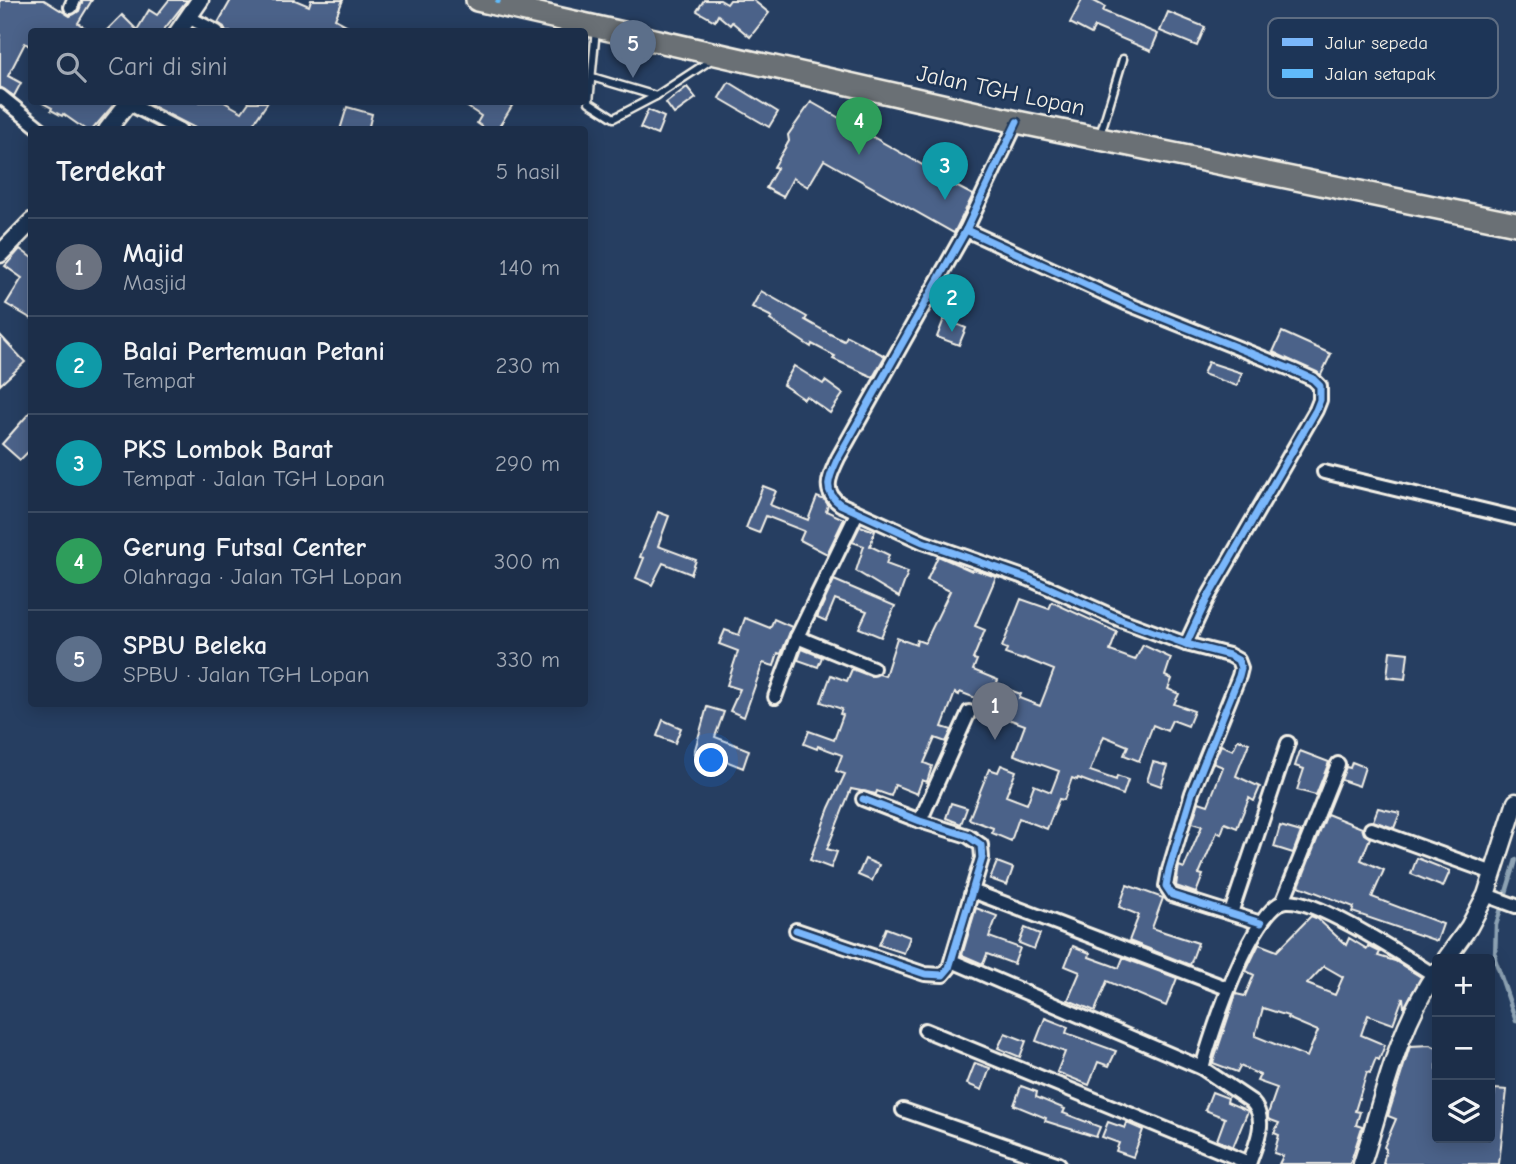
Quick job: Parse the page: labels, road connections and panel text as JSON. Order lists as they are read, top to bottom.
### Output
{
  "streets": {
    "highway": ["Jalan TGH Lopan"]
  },
  "legend": ["Jalur sepeda", "Jalan setapak"],
  "page": {
    "pins": [
      "5",
      "4",
      "3",
      "2",
      "1"
    ],
    "search": "Cari di sini",
    "heading": ["Terdekat", "5 hasil"],
    "list": [
      {
        "mark": "1",
        "name": "Majid",
        "note": "Masjid",
        "value": "140 m"
      },
      {
        "mark": "2",
        "name": "Balai Pertemuan Petani",
        "note": "Tempat",
        "value": "230 m"
      },
      {
        "mark": "3",
        "name": "PKS Lombok Barat",
        "note": "Tempat · Jalan TGH Lopan",
        "value": "290 m"
      },
      {
        "mark": "4",
        "name": "Gerung Futsal Center",
        "note": "Olahraga · Jalan TGH Lopan",
        "value": "300 m"
      },
      {
        "mark": "5",
        "name": "SPBU Beleka",
        "note": "SPBU · Jalan TGH Lopan",
        "value": "330 m"
      }
    ],
    "map_buttons": ["+", "−"]
  }
}
